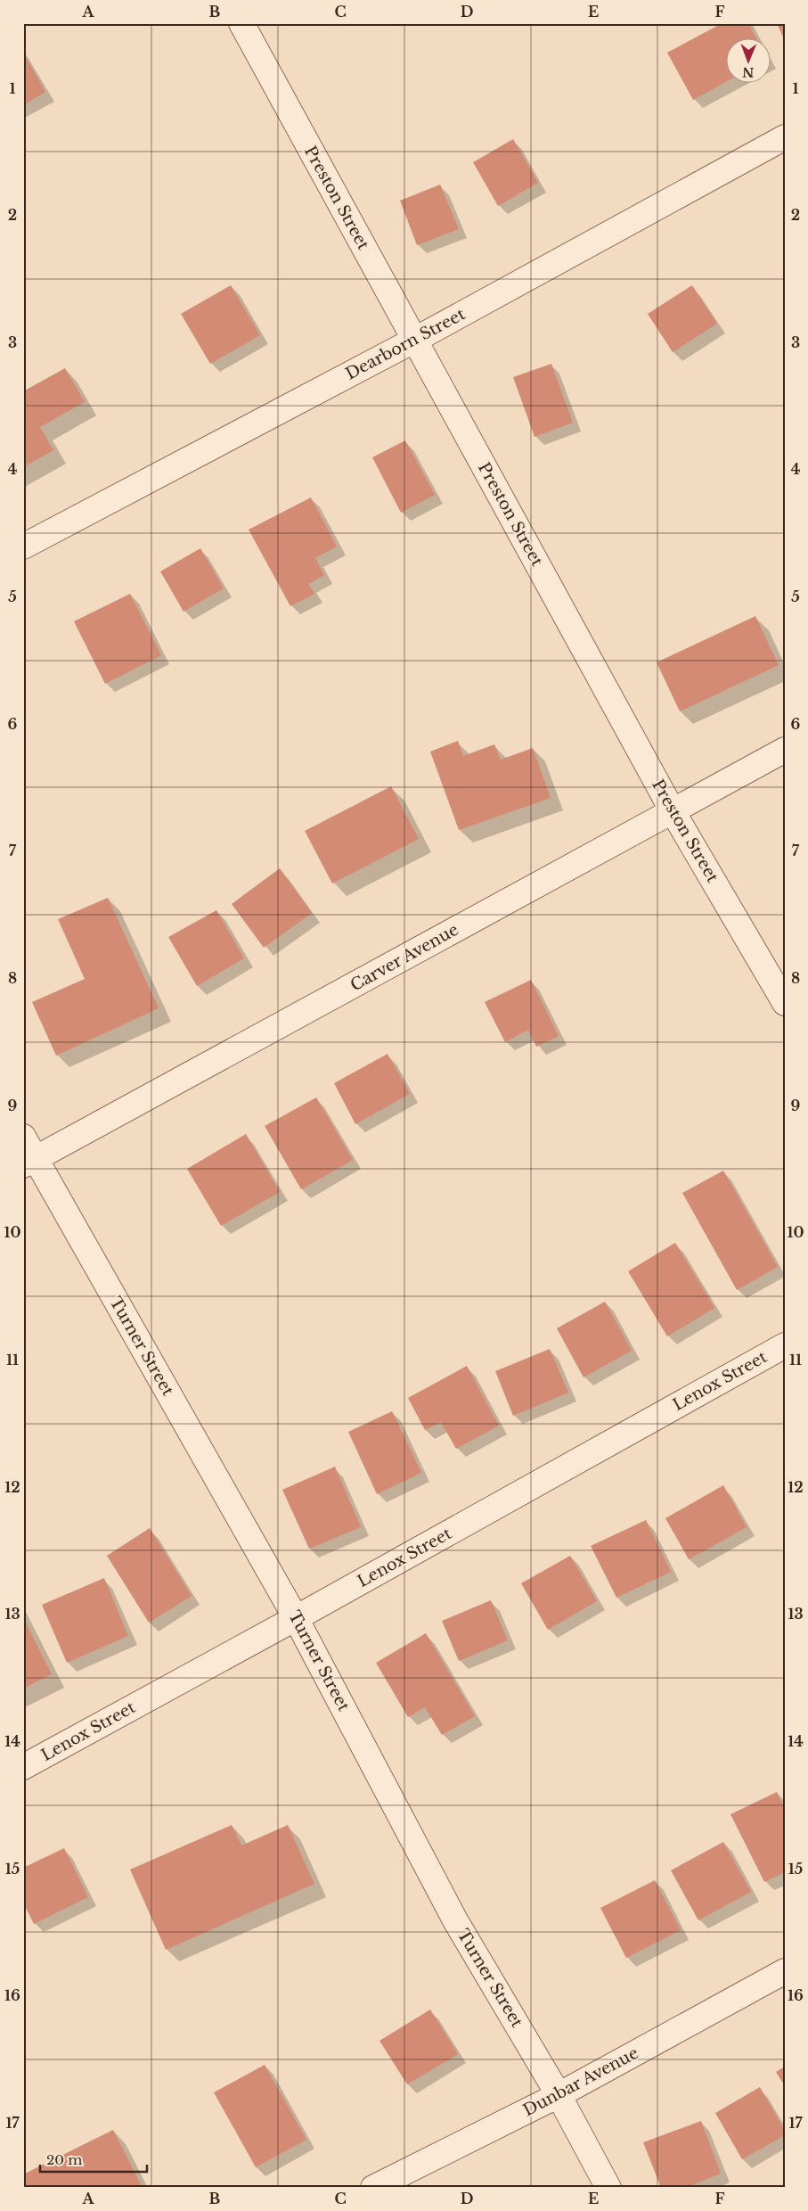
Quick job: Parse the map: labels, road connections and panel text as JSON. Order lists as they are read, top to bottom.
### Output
{
  "streets": {
    "street": [
      "Preston Street",
      "Dearborn Street",
      "Carver Avenue",
      "Turner Street",
      "Lenox Street",
      "Dunbar Avenue"
    ]
  },
  "crossings": [
    ["Preston Street", "Dearborn Street"],
    ["Preston Street", "Carver Avenue"],
    ["Carver Avenue", "Turner Street"],
    ["Turner Street", "Lenox Street"],
    ["Turner Street", "Dunbar Avenue"]
  ],
  "scale_bar": "20 m",
  "north": "bottom",
  "grid": {
    "columns": [
      "A",
      "B",
      "C",
      "D",
      "E",
      "F"
    ],
    "rows": [
      "1",
      "2",
      "3",
      "4",
      "5",
      "6",
      "7",
      "8",
      "9",
      "10",
      "11",
      "12",
      "13",
      "14",
      "15",
      "16",
      "17"
    ]
  }
}
